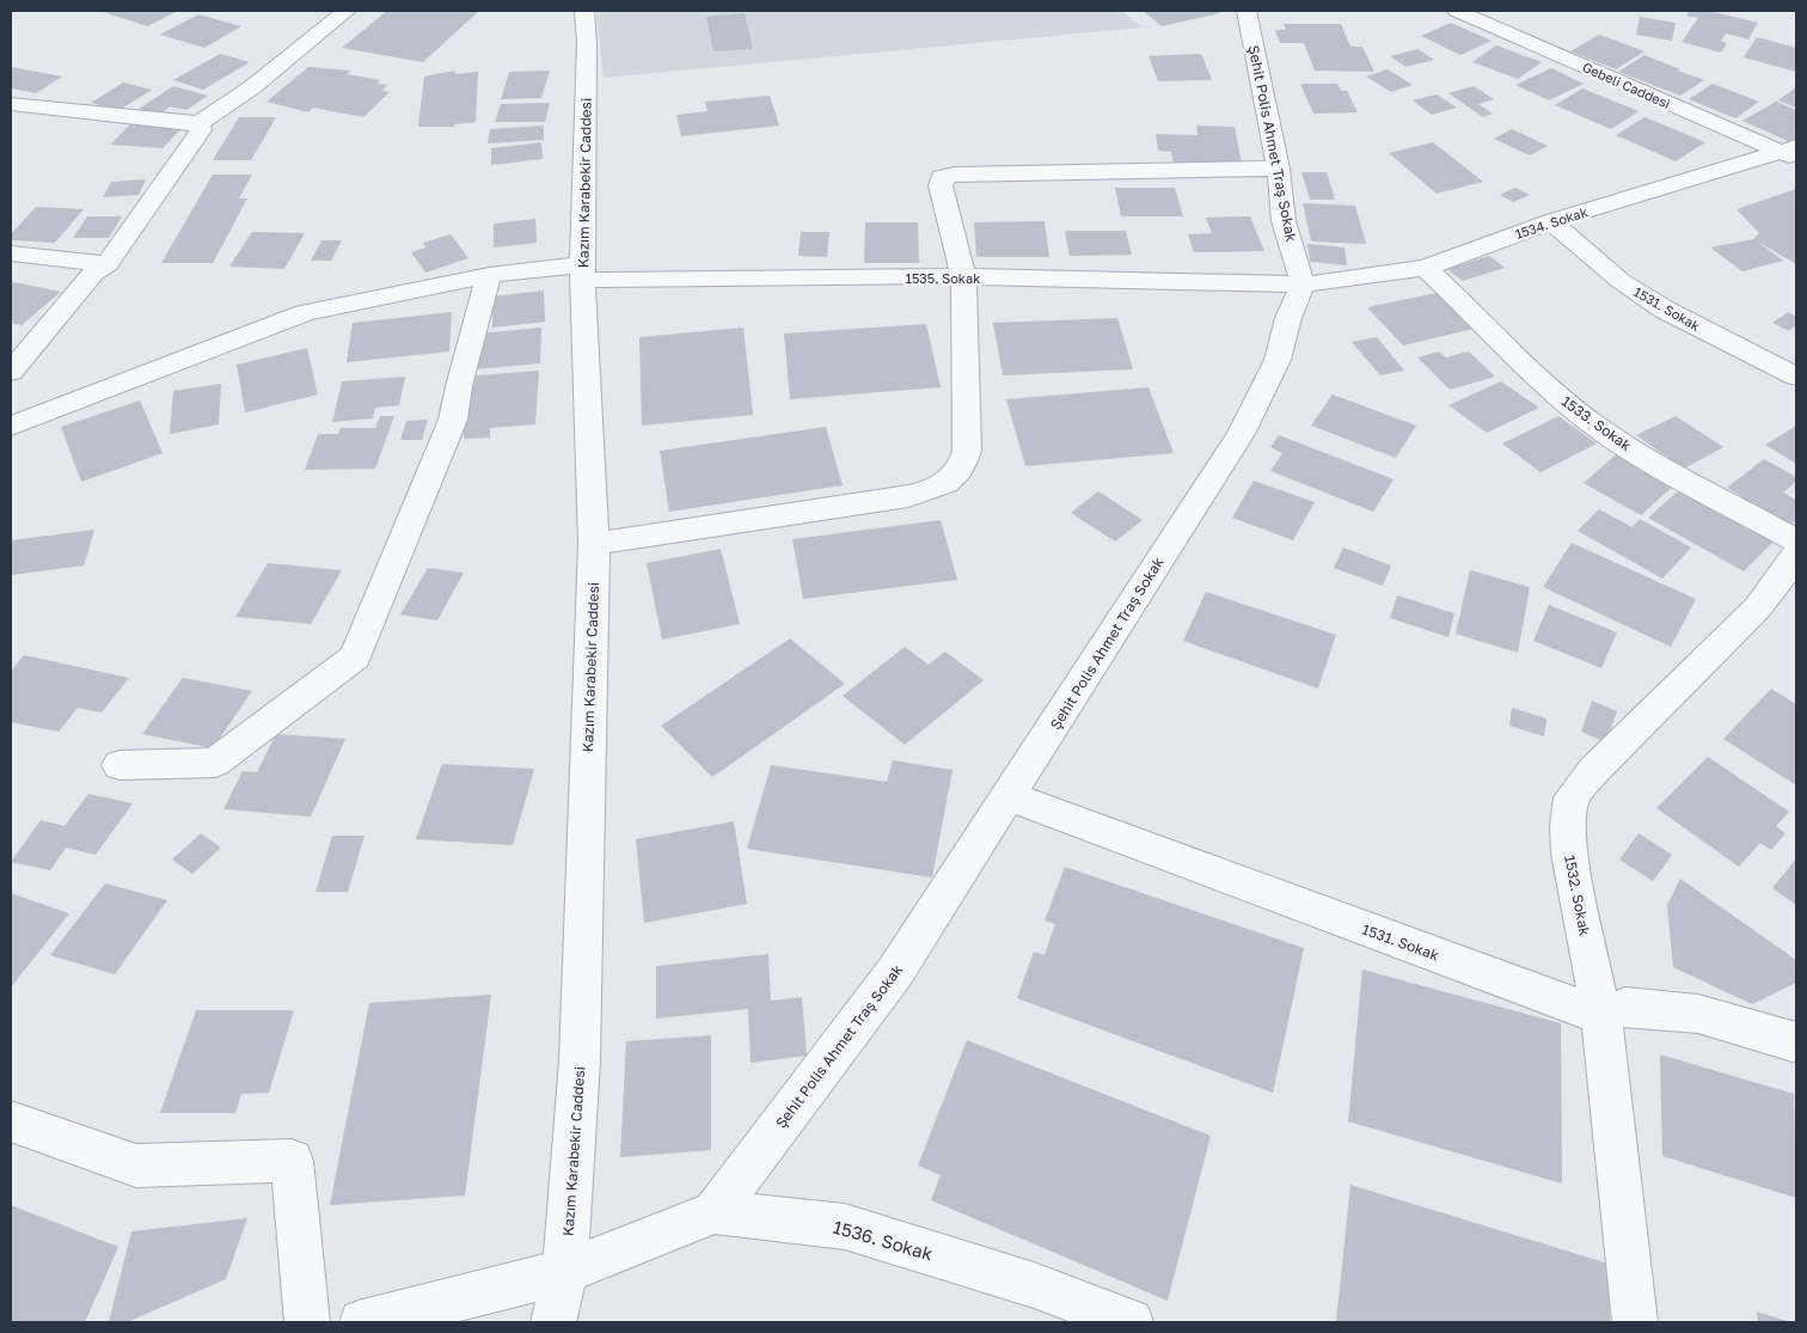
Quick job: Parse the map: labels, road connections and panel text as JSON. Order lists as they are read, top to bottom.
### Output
{
  "streets": {
    "street": [
      "Gebeli Caddesi",
      "Şehit Polis Ahmet Traş Sokak",
      "Kazım Karabekir Caddesi",
      "1534. Sokak",
      "1535. Sokak",
      "1531. Sokak",
      "1533. Sokak",
      "1532. Sokak",
      "1536. Sokak"
    ]
  },
  "crossings": [
    ["Gebeli Caddesi", "1534. Sokak"],
    ["Şehit Polis Ahmet Traş Sokak", "1534. Sokak"],
    ["Şehit Polis Ahmet Traş Sokak", "1535. Sokak"],
    ["Şehit Polis Ahmet Traş Sokak", "1531. Sokak"],
    ["Şehit Polis Ahmet Traş Sokak", "1536. Sokak"],
    ["Kazım Karabekir Caddesi", "1535. Sokak"],
    ["Kazım Karabekir Caddesi", "1536. Sokak"],
    ["1534. Sokak", "1535. Sokak"],
    ["1534. Sokak", "1531. Sokak"],
    ["1534. Sokak", "1533. Sokak"],
    ["1531. Sokak", "1532. Sokak"],
    ["1533. Sokak", "1532. Sokak"]
  ]
}
